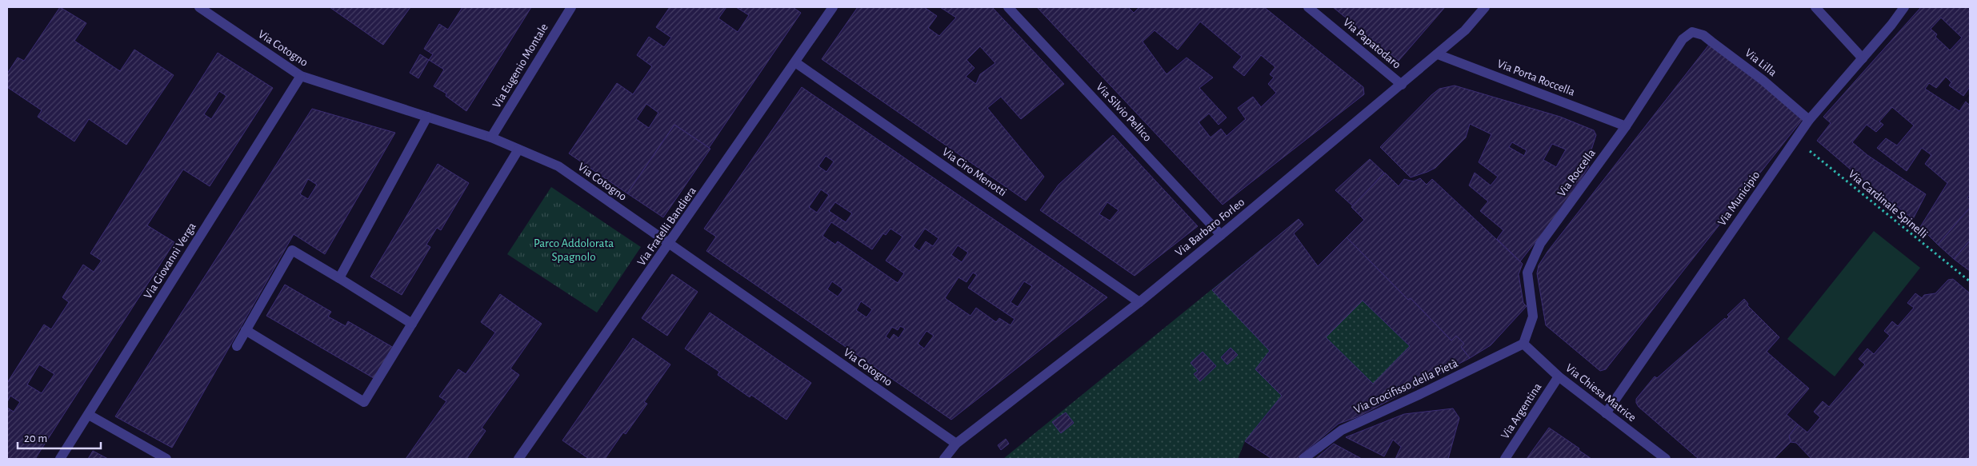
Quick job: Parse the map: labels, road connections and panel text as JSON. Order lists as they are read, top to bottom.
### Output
{
  "streets": {
    "street": [
      "Via Papatodaro",
      "Via Cotogno",
      "Via Lilla",
      "Via Eugenio Montale",
      "Via Porta Roccella",
      "Via Silvio Pellico",
      "Via Ciro Menotti",
      "Via Roccella",
      "Via Municipio",
      "Via Fratelli Bandiera",
      "Via Barbaro Forleo",
      "Via Giovanni Verga",
      "Via Crocifisso della Pietà",
      "Via Chiesa Matrice",
      "Via Argentina"
    ],
    "path": ["Via Cardinale Spinelli"]
  },
  "crossings": [
    ["Via Papatodaro", "Via Barbaro Forleo"],
    ["Via Cotogno", "Via Eugenio Montale"],
    ["Via Cotogno", "Via Fratelli Bandiera"],
    ["Via Cotogno", "Via Barbaro Forleo"],
    ["Via Cotogno", "Via Giovanni Verga"],
    ["Via Lilla", "Via Roccella"],
    ["Via Lilla", "Via Municipio"],
    ["Via Porta Roccella", "Via Roccella"],
    ["Via Porta Roccella", "Via Barbaro Forleo"],
    ["Via Silvio Pellico", "Via Barbaro Forleo"],
    ["Via Ciro Menotti", "Via Fratelli Bandiera"],
    ["Via Ciro Menotti", "Via Barbaro Forleo"],
    ["Via Roccella", "Via Crocifisso della Pietà"],
    ["Via Roccella", "Via Chiesa Matrice"],
    ["Via Municipio", "Via Cardinale Spinelli"],
    ["Via Municipio", "Via Chiesa Matrice"],
    ["Via Crocifisso della Pietà", "Via Chiesa Matrice"],
    ["Via Chiesa Matrice", "Via Argentina"]
  ],
  "parks": ["Parco Addolorata Spagnolo"],
  "scale_bar": "20 m"
}
